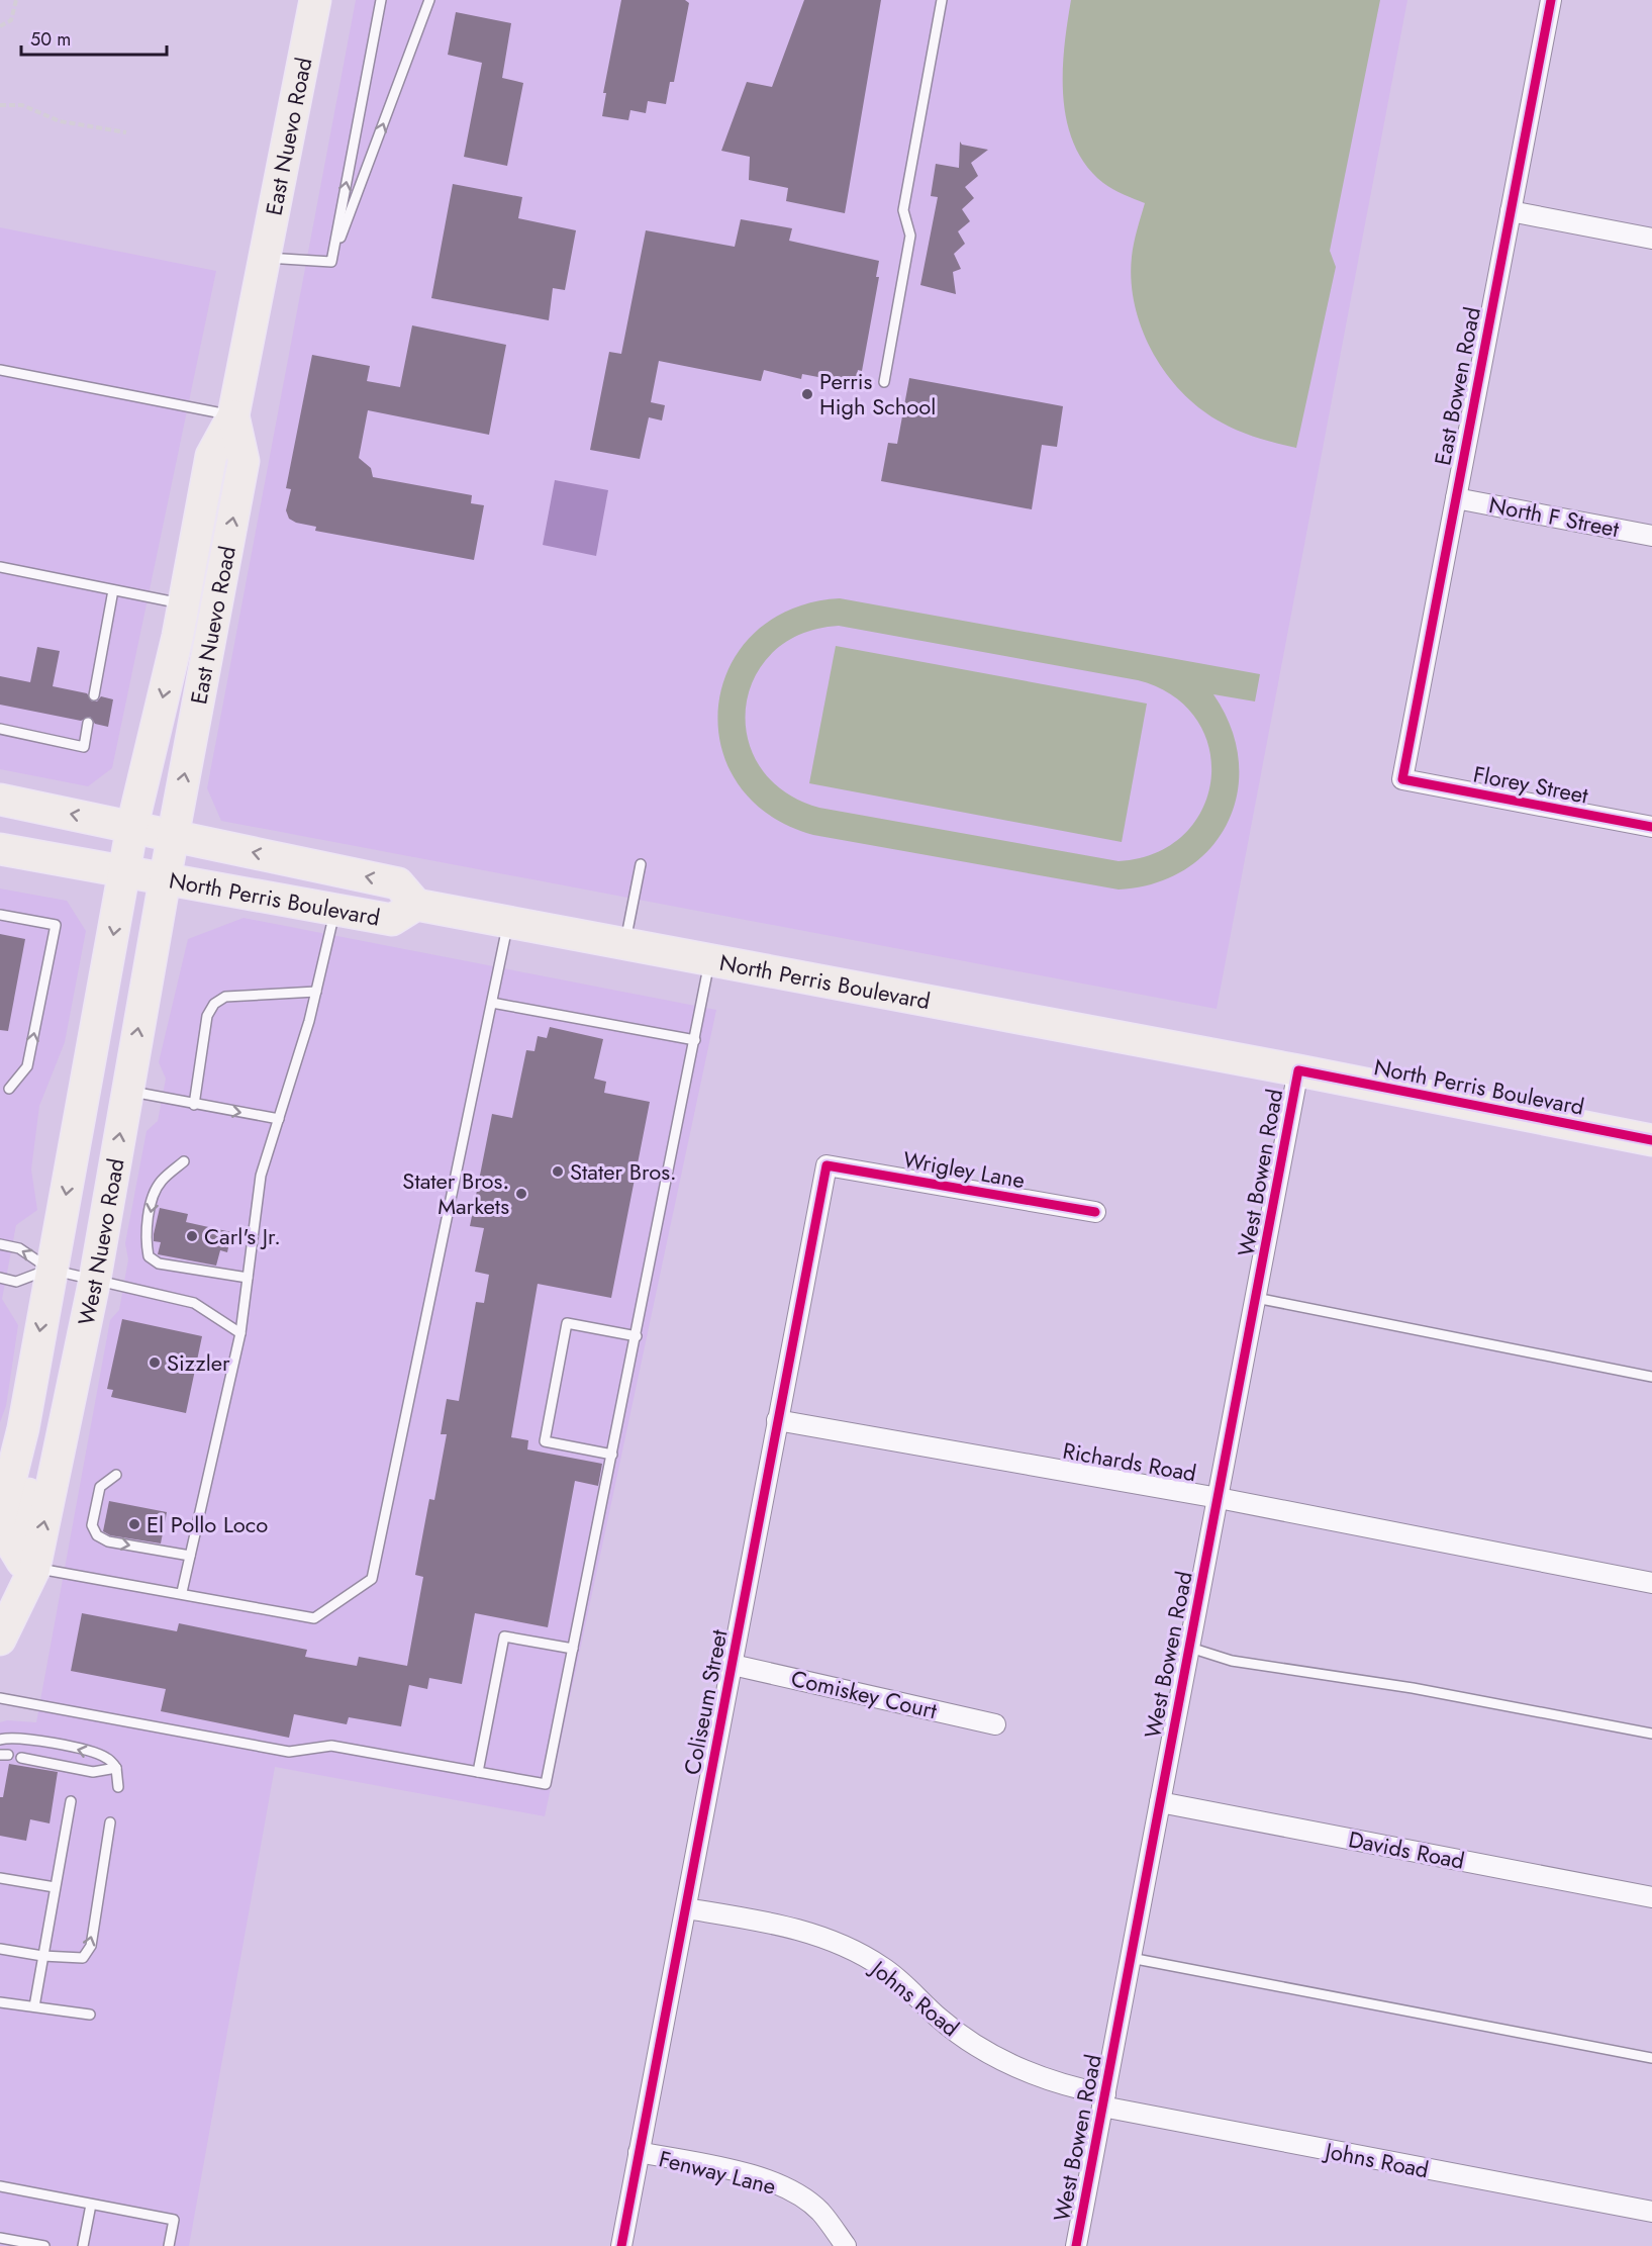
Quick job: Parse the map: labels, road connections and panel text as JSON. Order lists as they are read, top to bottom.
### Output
{
  "streets": {
    "main road": ["East Nuevo Road", "North Perris Boulevard", "West Nuevo Road"],
    "street": [
      "East Bowen Road",
      "North F Street",
      "Florey Street",
      "Wrigley Lane",
      "West Bowen Road",
      "Richards Road",
      "Comiskey Court",
      "Coliseum Street",
      "Davids Road",
      "Johns Road",
      "Fenway Lane"
    ]
  },
  "crossings": [
    ["East Nuevo Road", "North Perris Boulevard"],
    ["East Nuevo Road", "West Nuevo Road"],
    ["East Bowen Road", "North F Street"],
    ["East Bowen Road", "Florey Street"],
    ["North Perris Boulevard", "West Bowen Road"],
    ["North Perris Boulevard", "West Nuevo Road"],
    ["Wrigley Lane", "Coliseum Street"],
    ["West Bowen Road", "Richards Road"],
    ["West Bowen Road", "Davids Road"],
    ["West Bowen Road", "Johns Road"],
    ["Richards Road", "Coliseum Street"],
    ["Comiskey Court", "Coliseum Street"],
    ["Coliseum Street", "Johns Road"],
    ["Coliseum Street", "Fenway Lane"]
  ],
  "places": [
    "Perris High School",
    "Stater Bros.",
    "Stater Bros. Markets",
    "Carl's Jr.",
    "Sizzler",
    "El Pollo Loco"
  ],
  "scale_bar": "50 m"
}
